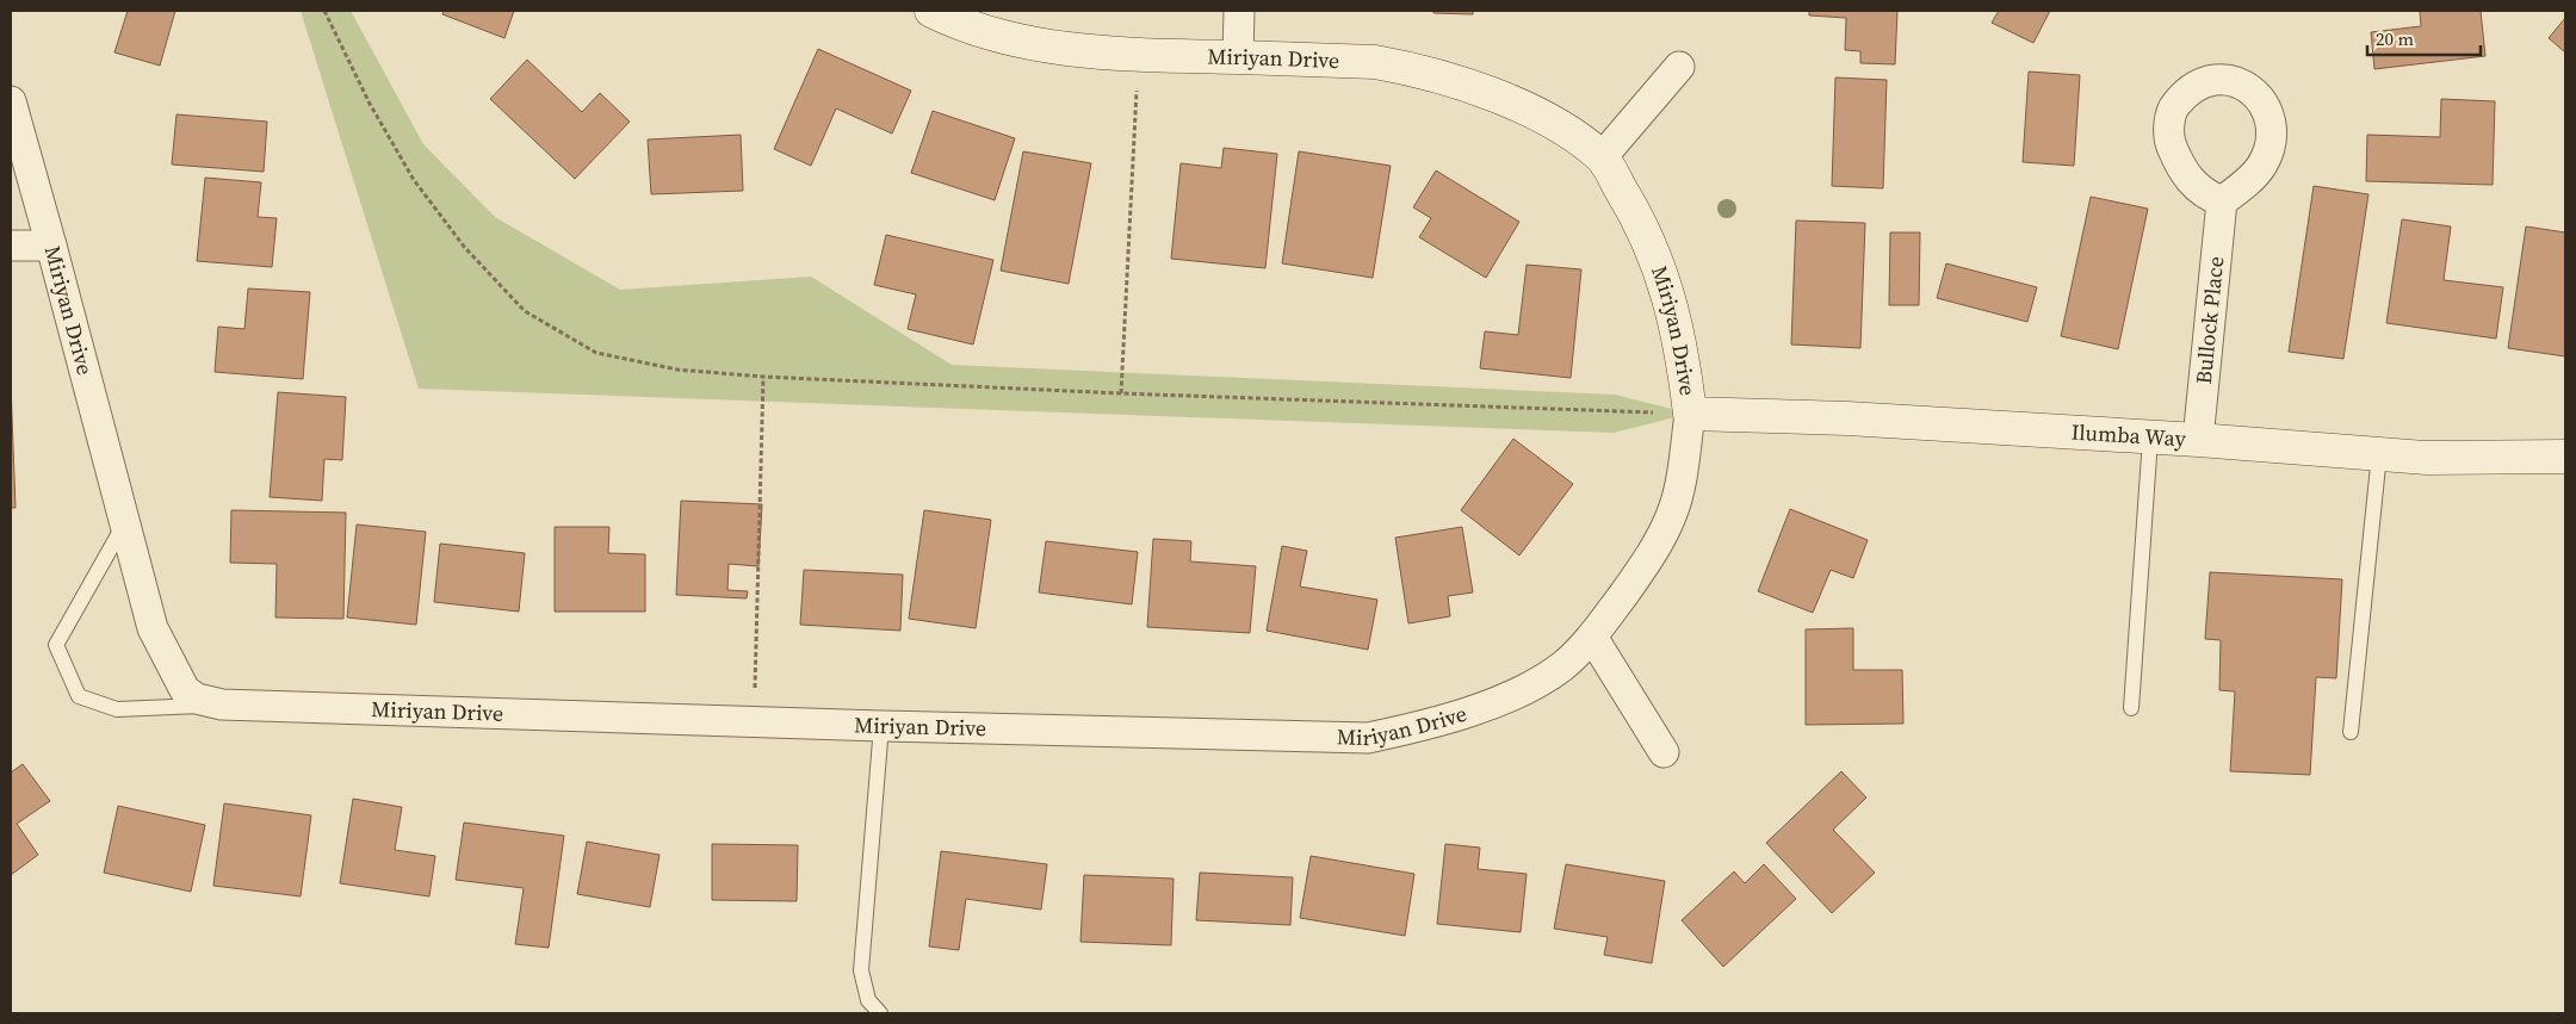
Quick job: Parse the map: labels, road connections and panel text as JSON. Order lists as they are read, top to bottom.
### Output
{
  "streets": {
    "street": ["Miriyan Drive", "Bullock Place", "Ilumba Way"]
  },
  "crossings": [
    ["Miriyan Drive", "Ilumba Way"],
    ["Bullock Place", "Ilumba Way"]
  ],
  "scale_bar": "20 m"
}
